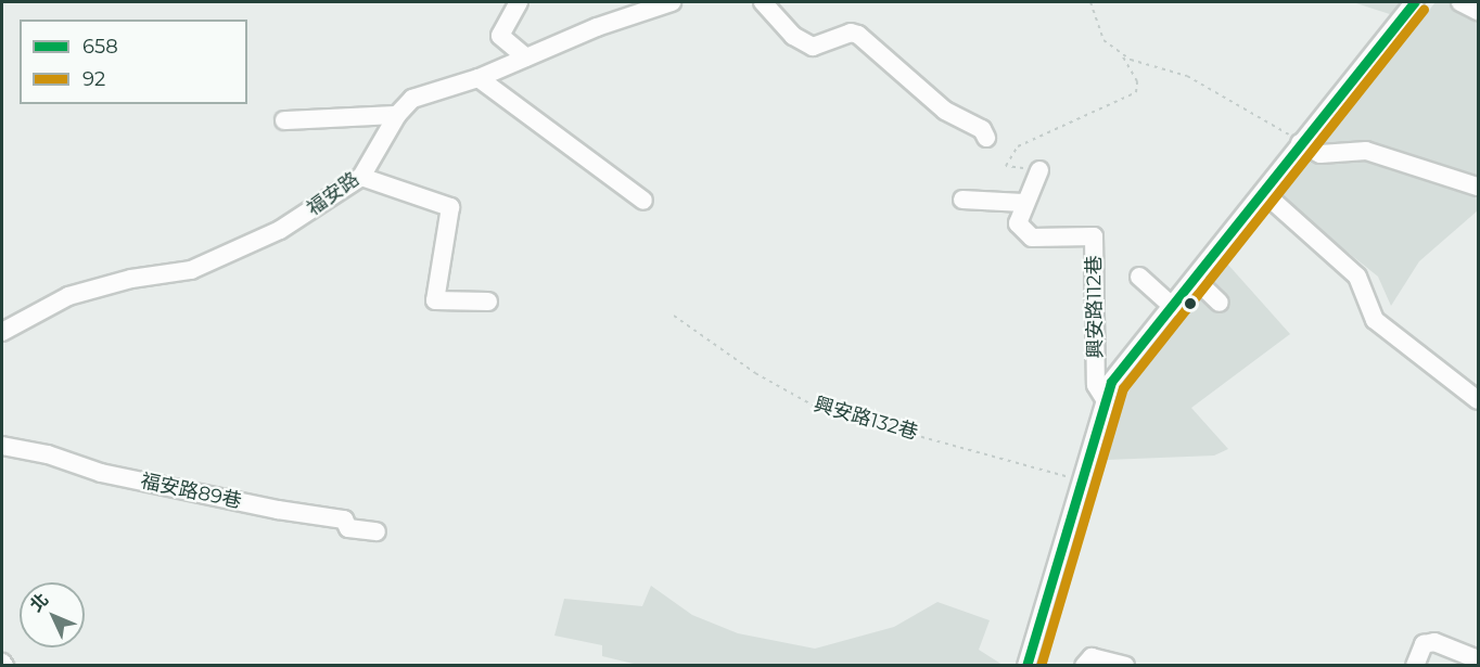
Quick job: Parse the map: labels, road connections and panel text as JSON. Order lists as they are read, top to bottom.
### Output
{
  "streets": {
    "street": ["福安路", "興安路112巷", "福安路89巷"],
    "path": ["興安路132巷"]
  },
  "lines": ["transit line 658", "transit line 92"],
  "legend": ["658", "92"],
  "north": "top left"
}
